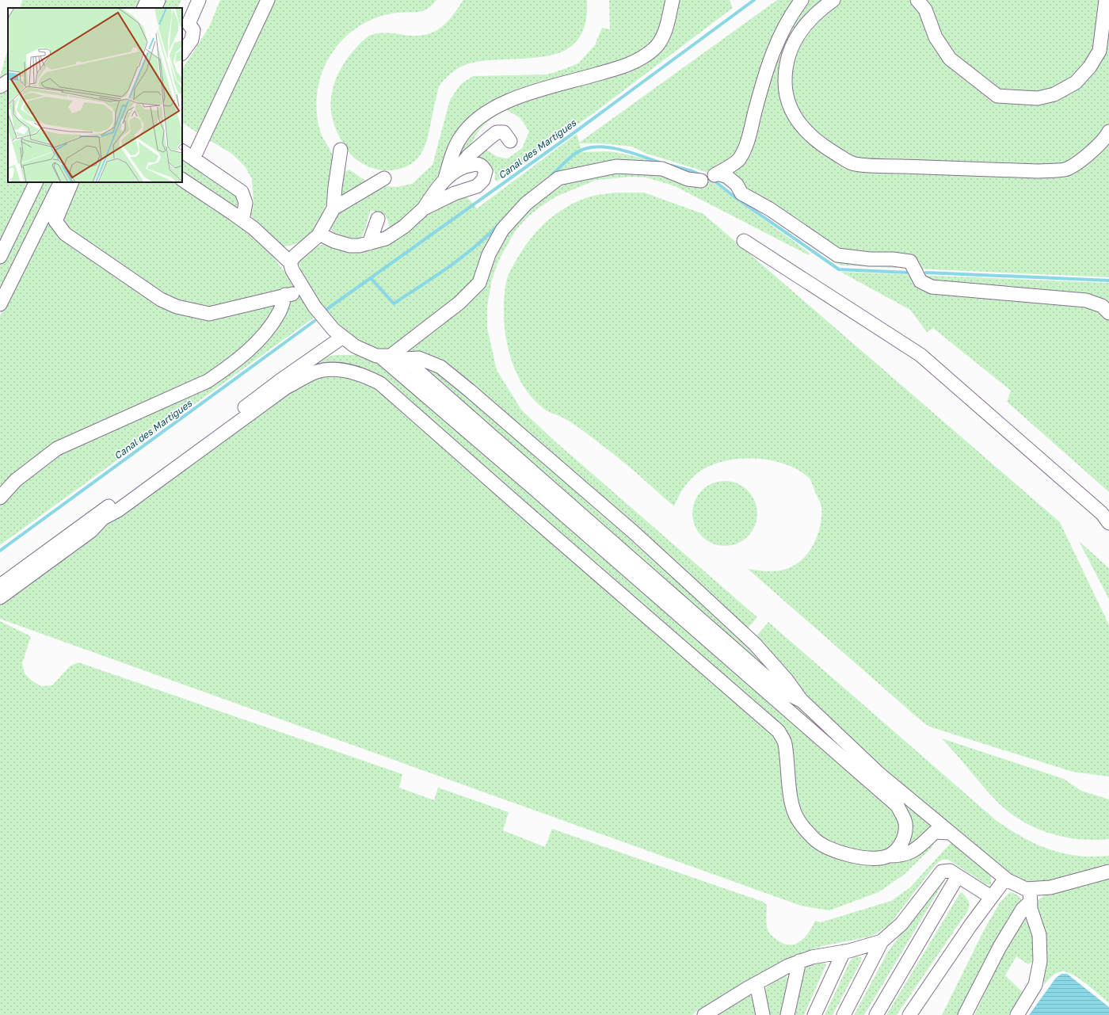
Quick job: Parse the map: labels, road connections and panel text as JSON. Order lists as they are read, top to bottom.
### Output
{
  "water": ["Canal des Martigues"]
}
